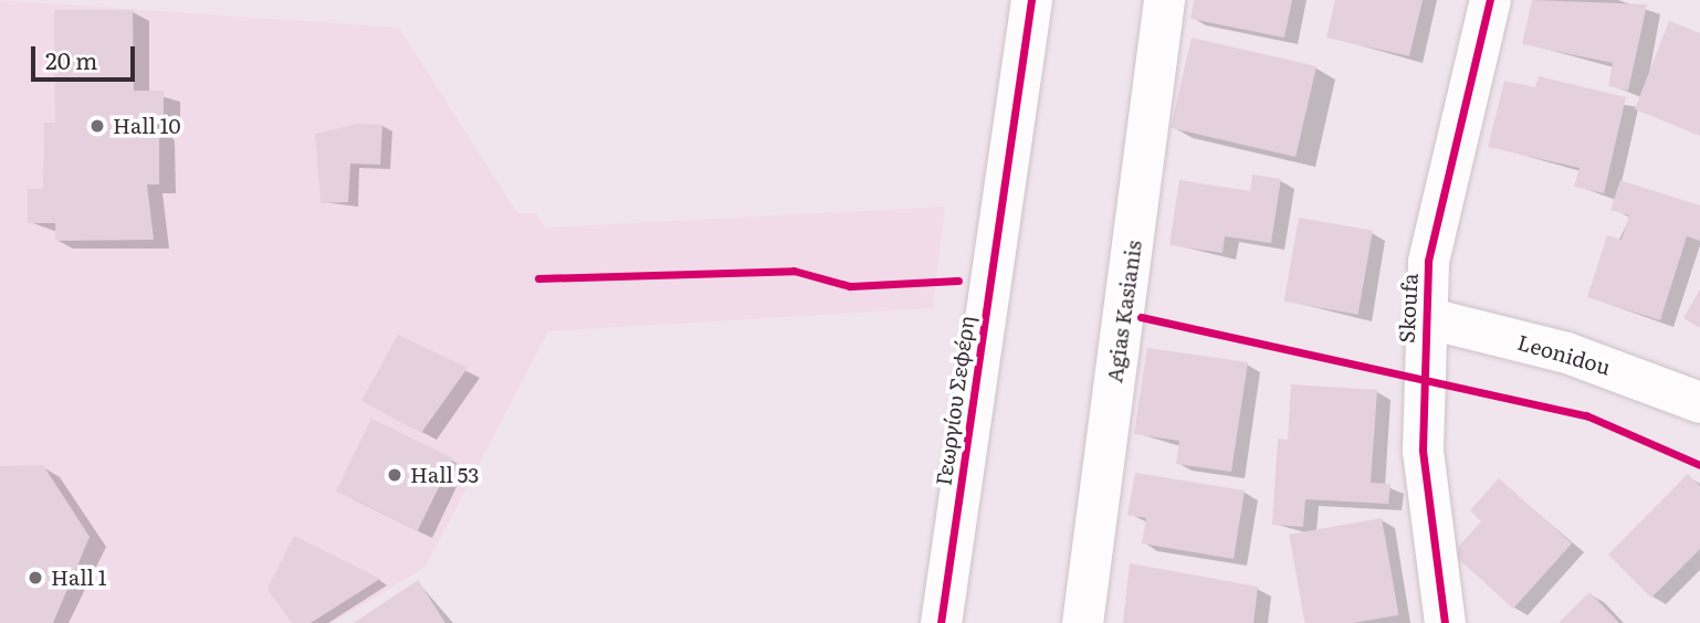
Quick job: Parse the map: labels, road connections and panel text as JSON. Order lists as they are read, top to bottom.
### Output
{
  "streets": {
    "street": [
      "Skoufa",
      "Agias Kasianis",
      "Leonidou",
      "Γεωργίου Σεφέρη"
    ]
  },
  "crossings": [
    ["Skoufa", "Leonidou"]
  ],
  "places": ["Hall 10", "Hall 53", "Hall 1"],
  "scale_bar": "20 m"
}
